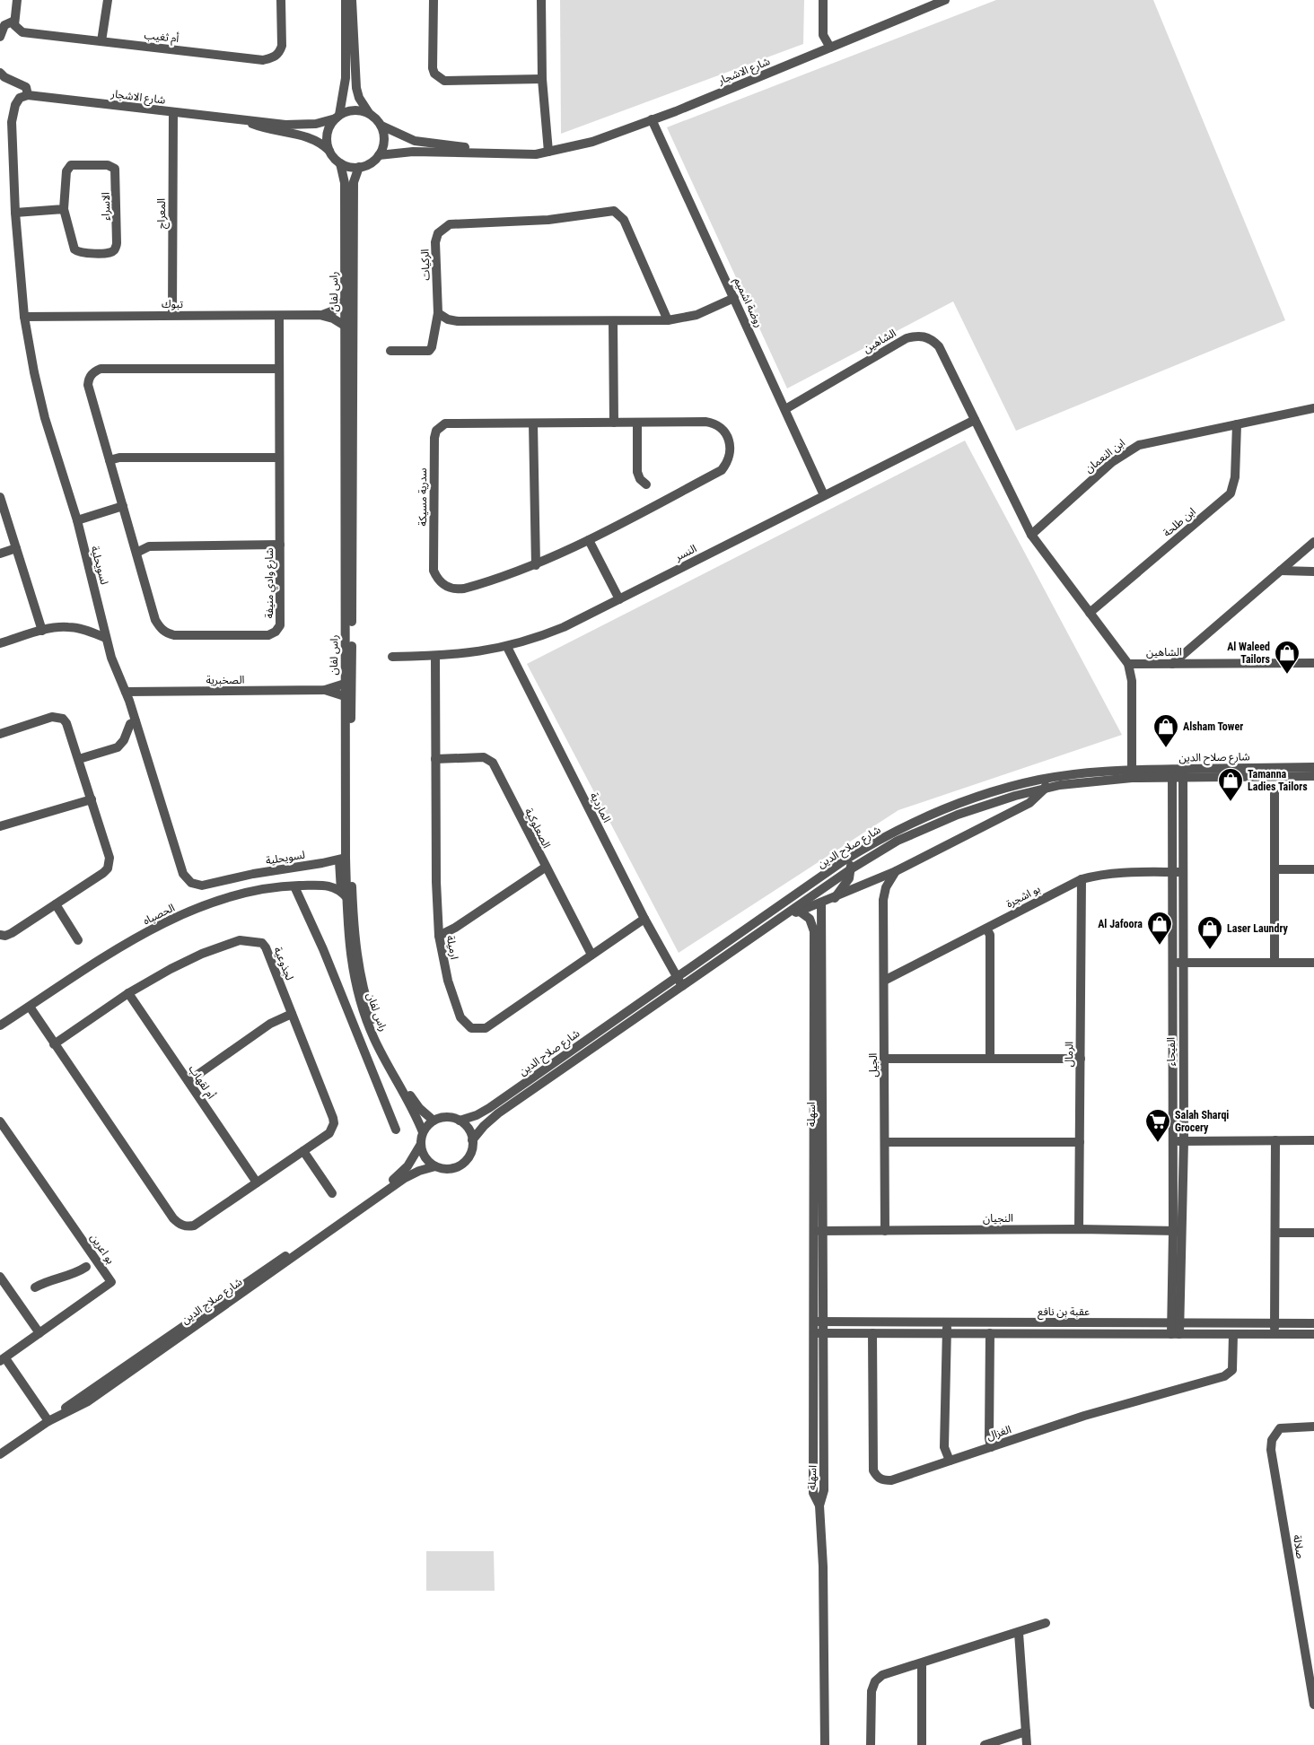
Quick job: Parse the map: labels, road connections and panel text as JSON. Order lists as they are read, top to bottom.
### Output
{
  "streets": {
    "street": [
      "أم ثغيب",
      "شارع الاشجار",
      "الاسراء",
      "المعراج",
      "الركيات",
      "راس لفان",
      "روضة اشميم",
      "تبوك",
      "الشاهين",
      "ابن النعمان",
      "سدرية مسيكة",
      "ابن طلحة",
      "النسر",
      "لسويحلية",
      "شارع وادي منيفة",
      "الصخبرية",
      "شارع صلاح الدين",
      "الماردية",
      "الصعلوكية",
      "بو اشجرة",
      "الحصباه",
      "ارميلة",
      "لجذوعية",
      "الفيحاء",
      "الرمال",
      "الجيل",
      "أم لقهاب",
      "اسهلة",
      "النجيان",
      "بو اعرين",
      "عقبة بن نافع",
      "الغزال",
      "صلالة"
    ]
  },
  "crossings": [
    ["شارع الاشجار", "المعراج"],
    ["شارع الاشجار", "راس لفان"],
    ["شارع الاشجار", "روضة اشميم"],
    ["شارع الاشجار", "لسويحلية"],
    ["المعراج", "تبوك"],
    ["راس لفان", "تبوك"],
    ["راس لفان", "لسويحلية"],
    ["راس لفان", "الصخبرية"],
    ["راس لفان", "شارع صلاح الدين"],
    ["راس لفان", "الحصباه"],
    ["روضة اشميم", "الشاهين"],
    ["روضة اشميم", "النسر"],
    ["تبوك", "لسويحلية"],
    ["تبوك", "شارع وادي منيفة"],
    ["الشاهين", "النسر"],
    ["ابن النعمان", "ابن طلحة"],
    ["النسر", "الماردية"],
    ["النسر", "ارميلة"],
    ["لسويحلية", "الصخبرية"],
    ["شارع صلاح الدين", "الماردية"],
    ["شارع صلاح الدين", "الفيحاء"],
    ["شارع صلاح الدين", "الجيل"],
    ["شارع صلاح الدين", "اسهلة"],
    ["شارع صلاح الدين", "بو اعرين"],
    ["الماردية", "ارميلة"],
    ["الصعلوكية", "ارميلة"],
    ["بو اشجرة", "الفيحاء"],
    ["بو اشجرة", "الرمال"],
    ["بو اشجرة", "الجيل"],
    ["الحصباه", "لجذوعية"],
    ["لجذوعية", "أم لقهاب"],
    ["الفيحاء", "النجيان"],
    ["الفيحاء", "عقبة بن نافع"],
    ["الرمال", "النجيان"],
    ["الجيل", "النجيان"],
    ["اسهلة", "النجيان"],
    ["اسهلة", "عقبة بن نافع"],
    ["عقبة بن نافع", "الغزال"]
  ],
  "places": {
    "shop": [
      "Al Waleed Tailors",
      "Alsham Tower",
      "Tamanna Ladies Tailors",
      "Al Jafoora",
      "Laser Laundry"
    ],
    "supermarket": ["Salah Sharqi Grocery"]
  }
}
